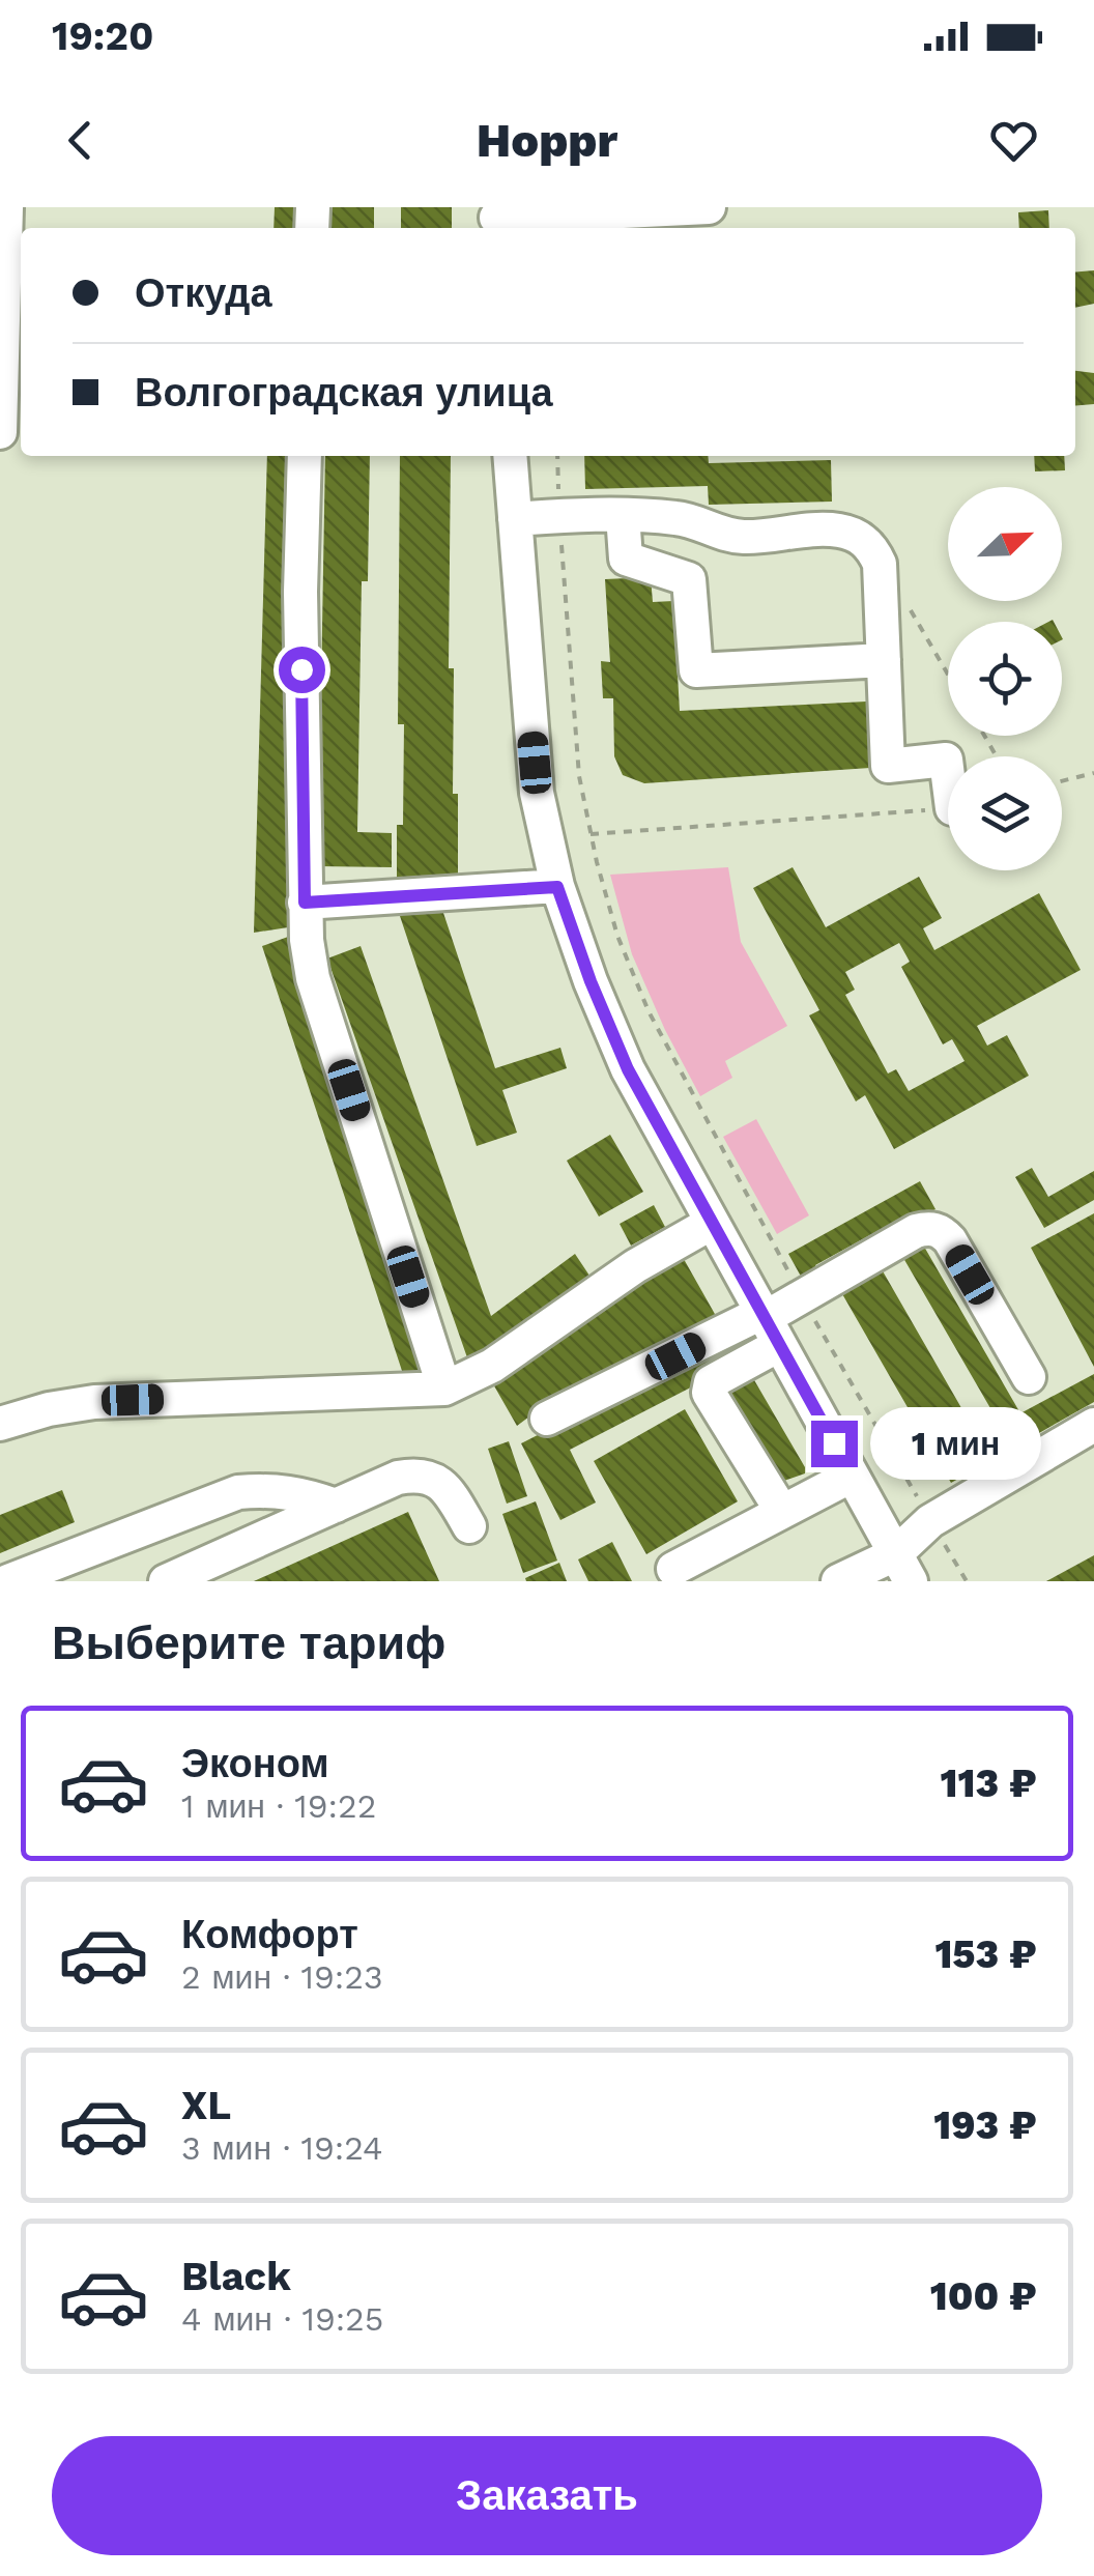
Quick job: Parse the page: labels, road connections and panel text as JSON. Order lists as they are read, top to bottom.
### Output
{
  "north": "top right",
  "page": {
    "status": "19:20",
    "header": "Hoppr",
    "banner": ["Откуда", "Волгоградская улица"],
    "bubble": "1 мин",
    "heading": "Выберите тариф",
    "list": [
      {
        "name": "Эконом",
        "note": "1 мин · 19:22",
        "value": "113 ₽"
      },
      {
        "name": "Комфорт",
        "note": "2 мин · 19:23",
        "value": "153 ₽"
      },
      {
        "name": "XL",
        "note": "3 мин · 19:24",
        "value": "193 ₽"
      },
      {
        "name": "Black",
        "note": "4 мин · 19:25",
        "value": "100 ₽"
      }
    ],
    "buttons": "Заказать"
  }
}
